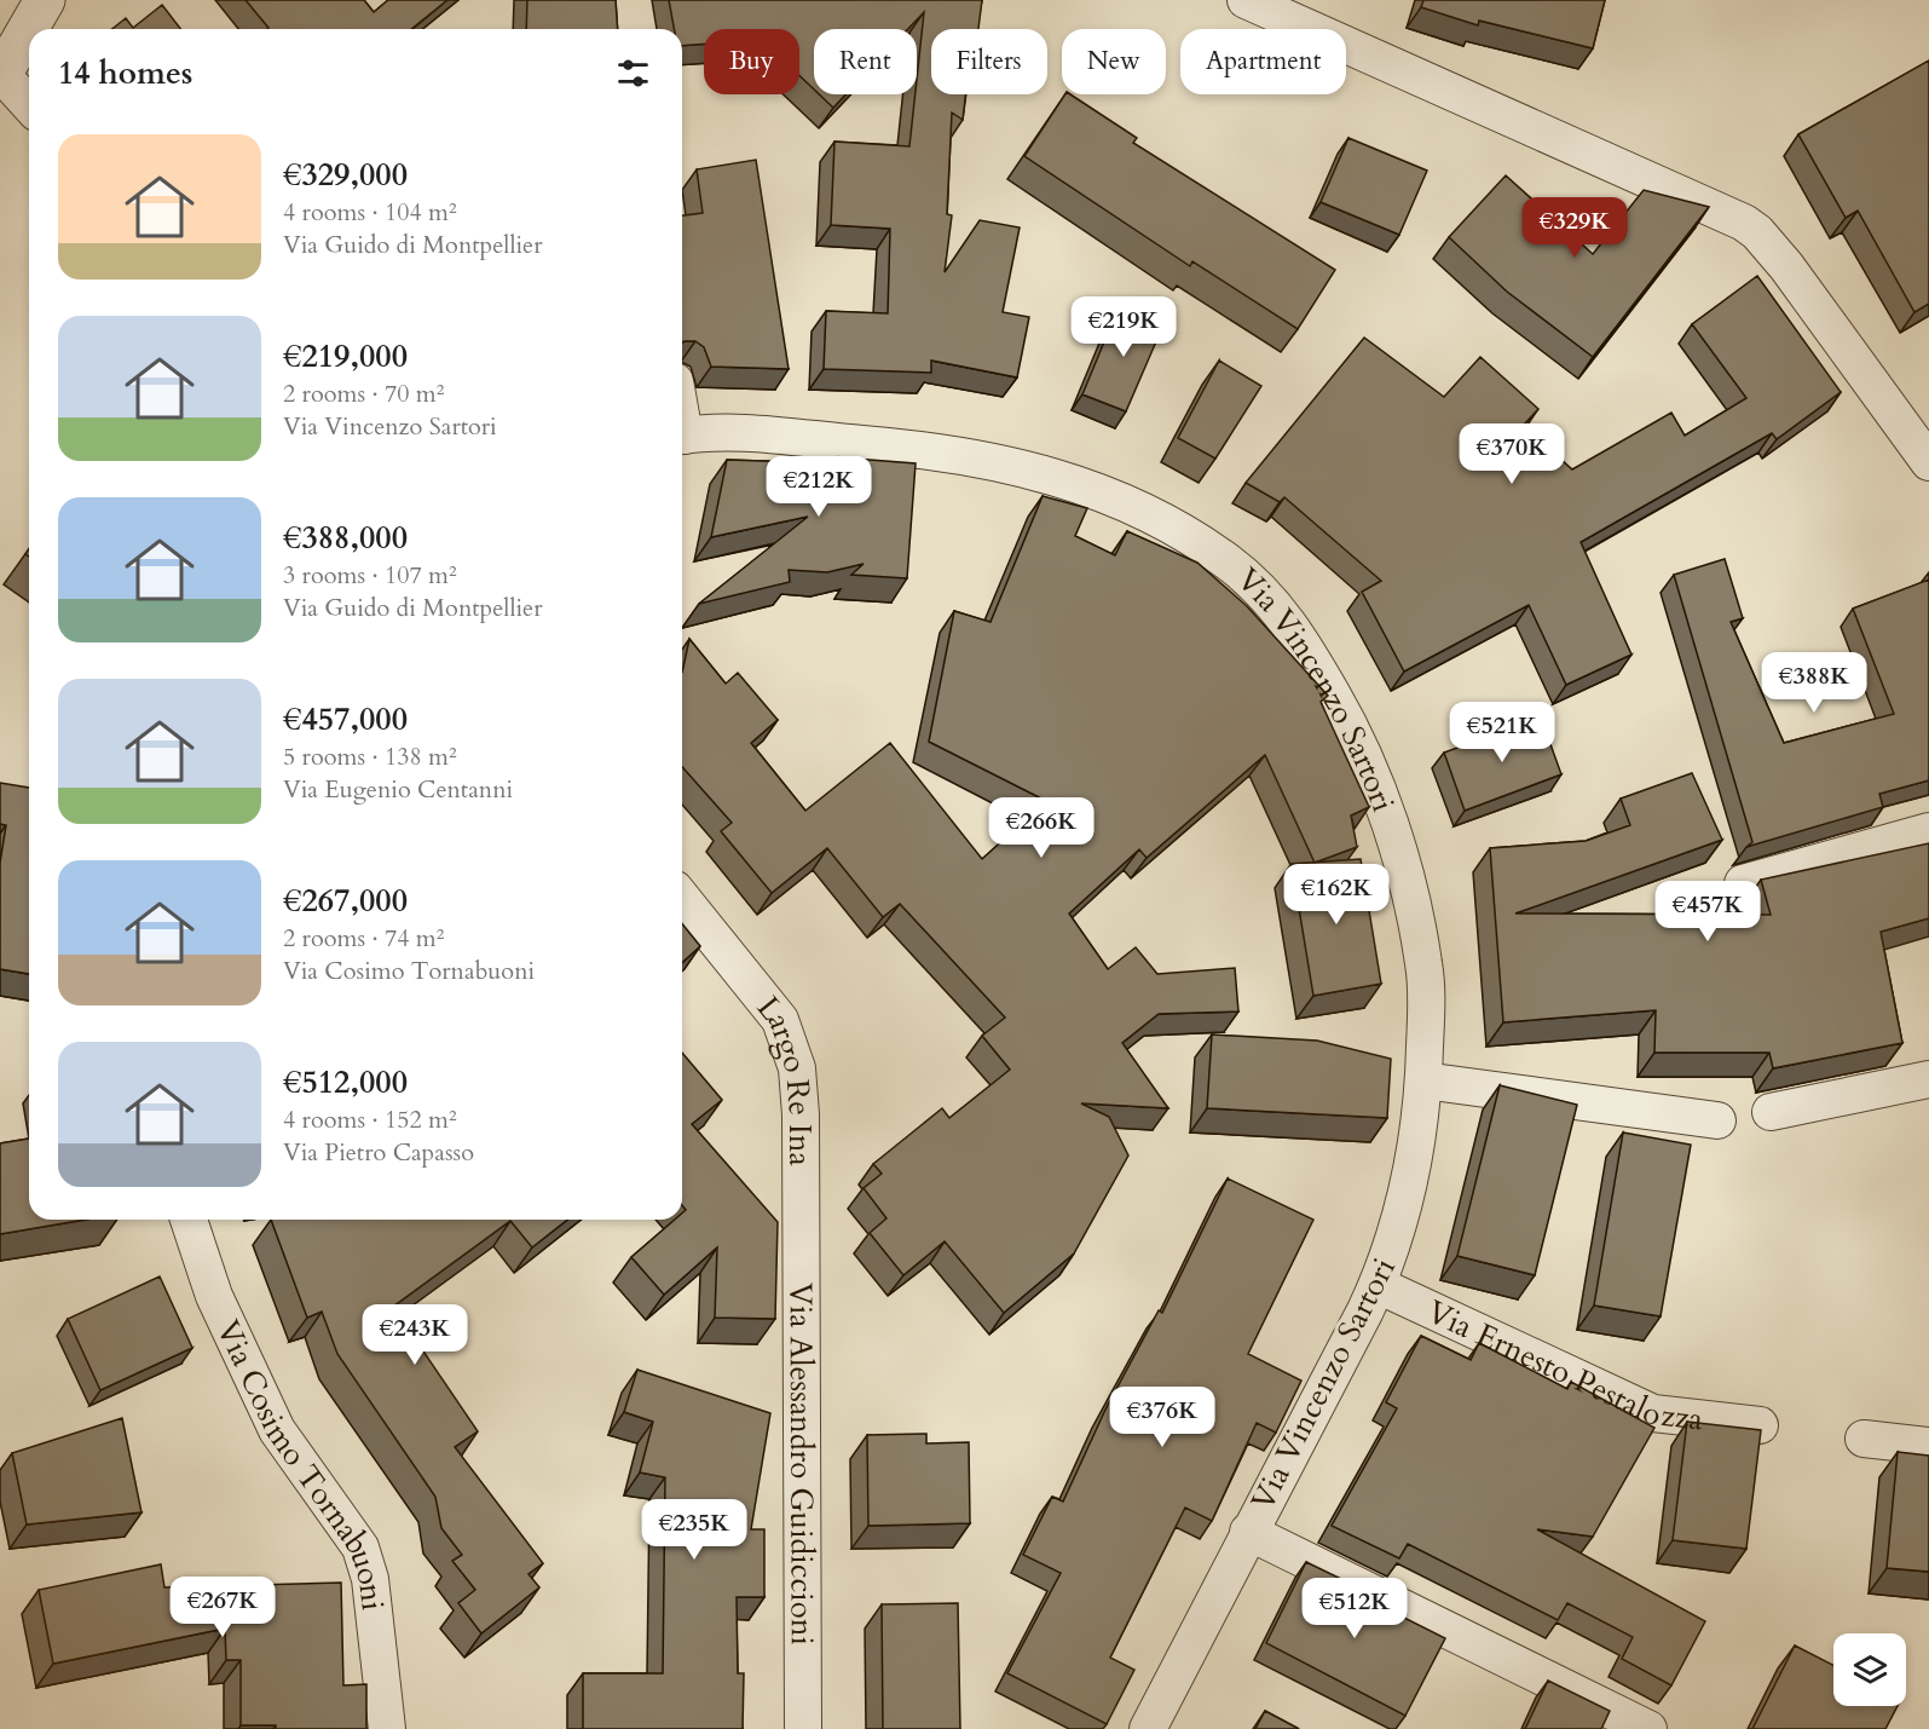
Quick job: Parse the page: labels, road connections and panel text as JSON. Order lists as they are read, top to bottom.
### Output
{
  "streets": {
    "street": [
      "Via Vincenzo Sartori",
      "Largo Re Ina",
      "Via Ernesto Pestalozza",
      "Via Alessandro Guidiccioni",
      "Via Cosimo Tornabuoni"
    ]
  },
  "crossings": [
    ["Via Vincenzo Sartori", "Via Ernesto Pestalozza"],
    ["Largo Re Ina", "Via Alessandro Guidiccioni"]
  ],
  "page": {
    "chip": [
      "Buy",
      "Rent",
      "Filters",
      "New",
      "Apartment"
    ],
    "heading": "14 homes",
    "list": [
      {
        "name": "€329,000",
        "note": "4 rooms · 104 m² · Via Guido di Montpellier"
      },
      {
        "name": "€219,000",
        "note": "2 rooms · 70 m² · Via Vincenzo Sartori"
      },
      {
        "name": "€388,000",
        "note": "3 rooms · 107 m² · Via Guido di Montpellier"
      },
      {
        "name": "€457,000",
        "note": "5 rooms · 138 m² · Via Eugenio Centanni"
      },
      {
        "name": "€267,000",
        "note": "2 rooms · 74 m² · Via Cosimo Tornabuoni"
      },
      {
        "name": "€512,000",
        "note": "4 rooms · 152 m² · Via Pietro Capasso"
      }
    ],
    "price": [
      "€329K",
      "€219K",
      "€370K",
      "€212K",
      "€388K",
      "€521K",
      "€266K",
      "€162K",
      "€457K",
      "€243K",
      "€376K",
      "€235K",
      "€267K",
      "€512K"
    ]
  }
}
